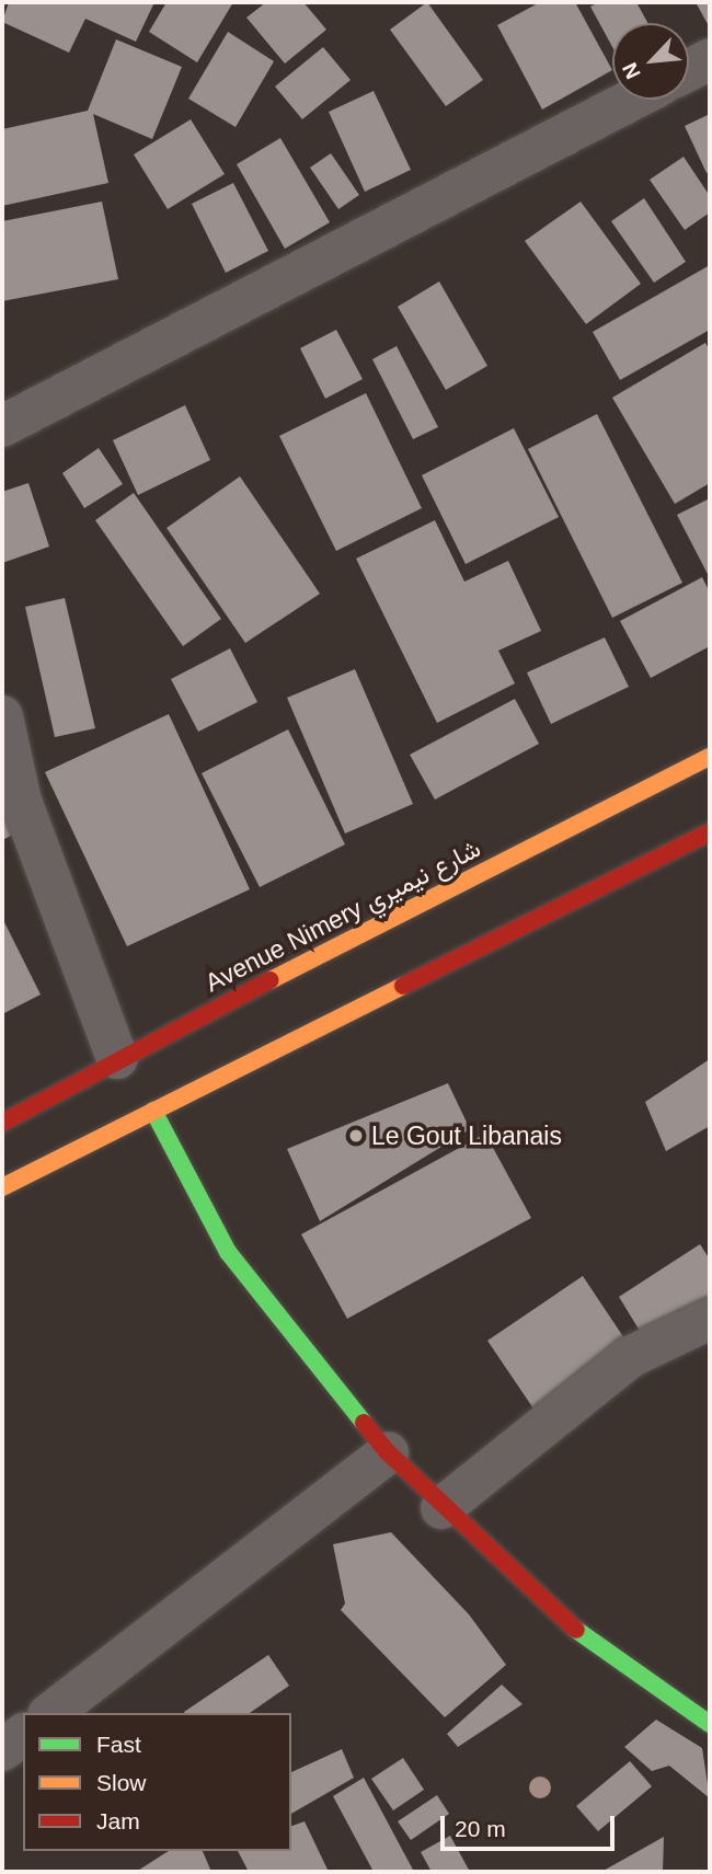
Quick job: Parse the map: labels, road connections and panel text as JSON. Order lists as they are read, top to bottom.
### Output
{
  "streets": {
    "main road": ["Avenue Nimery شارع نيميري"]
  },
  "places": ["Le Gout Libanais"],
  "legend": ["Fast", "Slow", "Jam"],
  "scale_bar": "20 m",
  "north": "bottom left"
}
